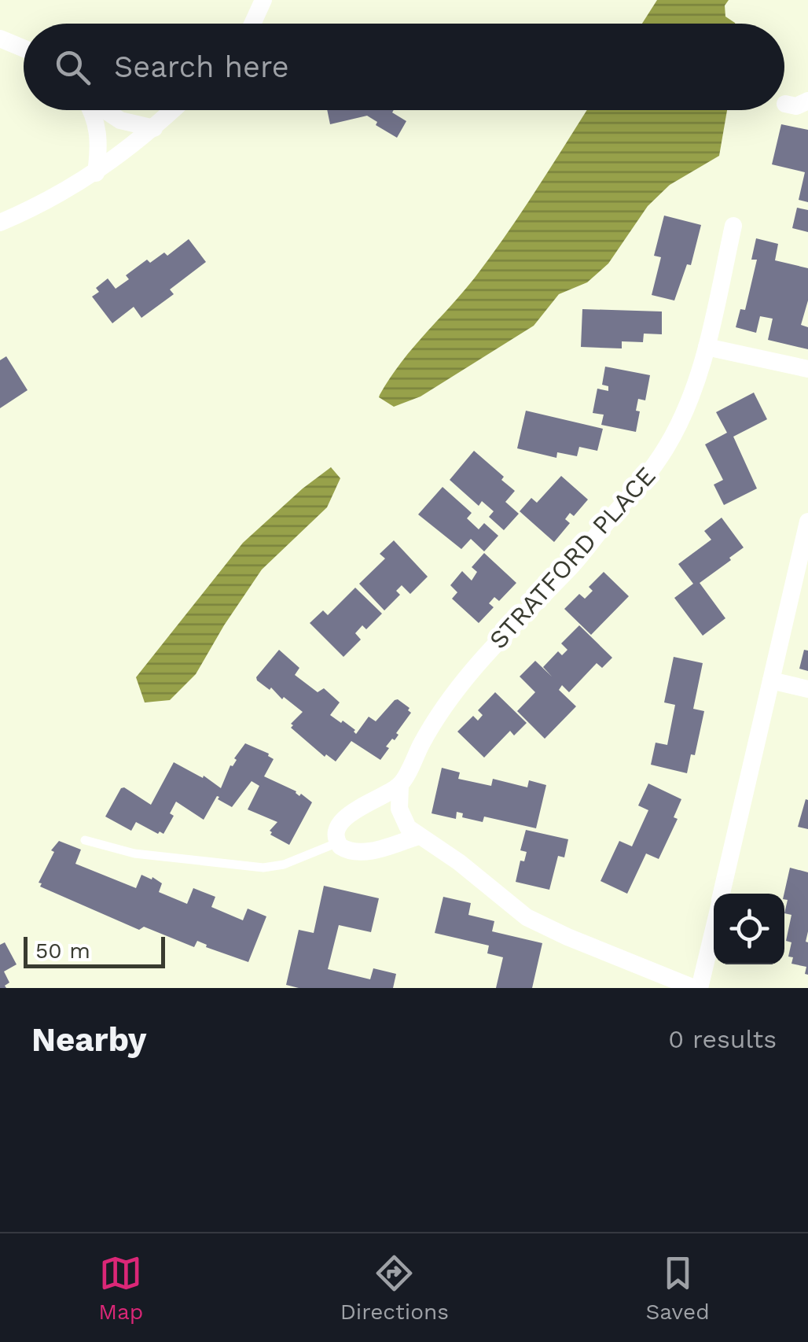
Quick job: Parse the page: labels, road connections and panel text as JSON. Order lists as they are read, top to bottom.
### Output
{
  "streets": {
    "street": ["STRATFORD PLACE"]
  },
  "scale_bar": "50 m",
  "page": {
    "search": "Search here",
    "scale": "50 m",
    "heading": ["Nearby", "0 results"],
    "nav": ["Map", "Directions", "Saved"]
  }
}
